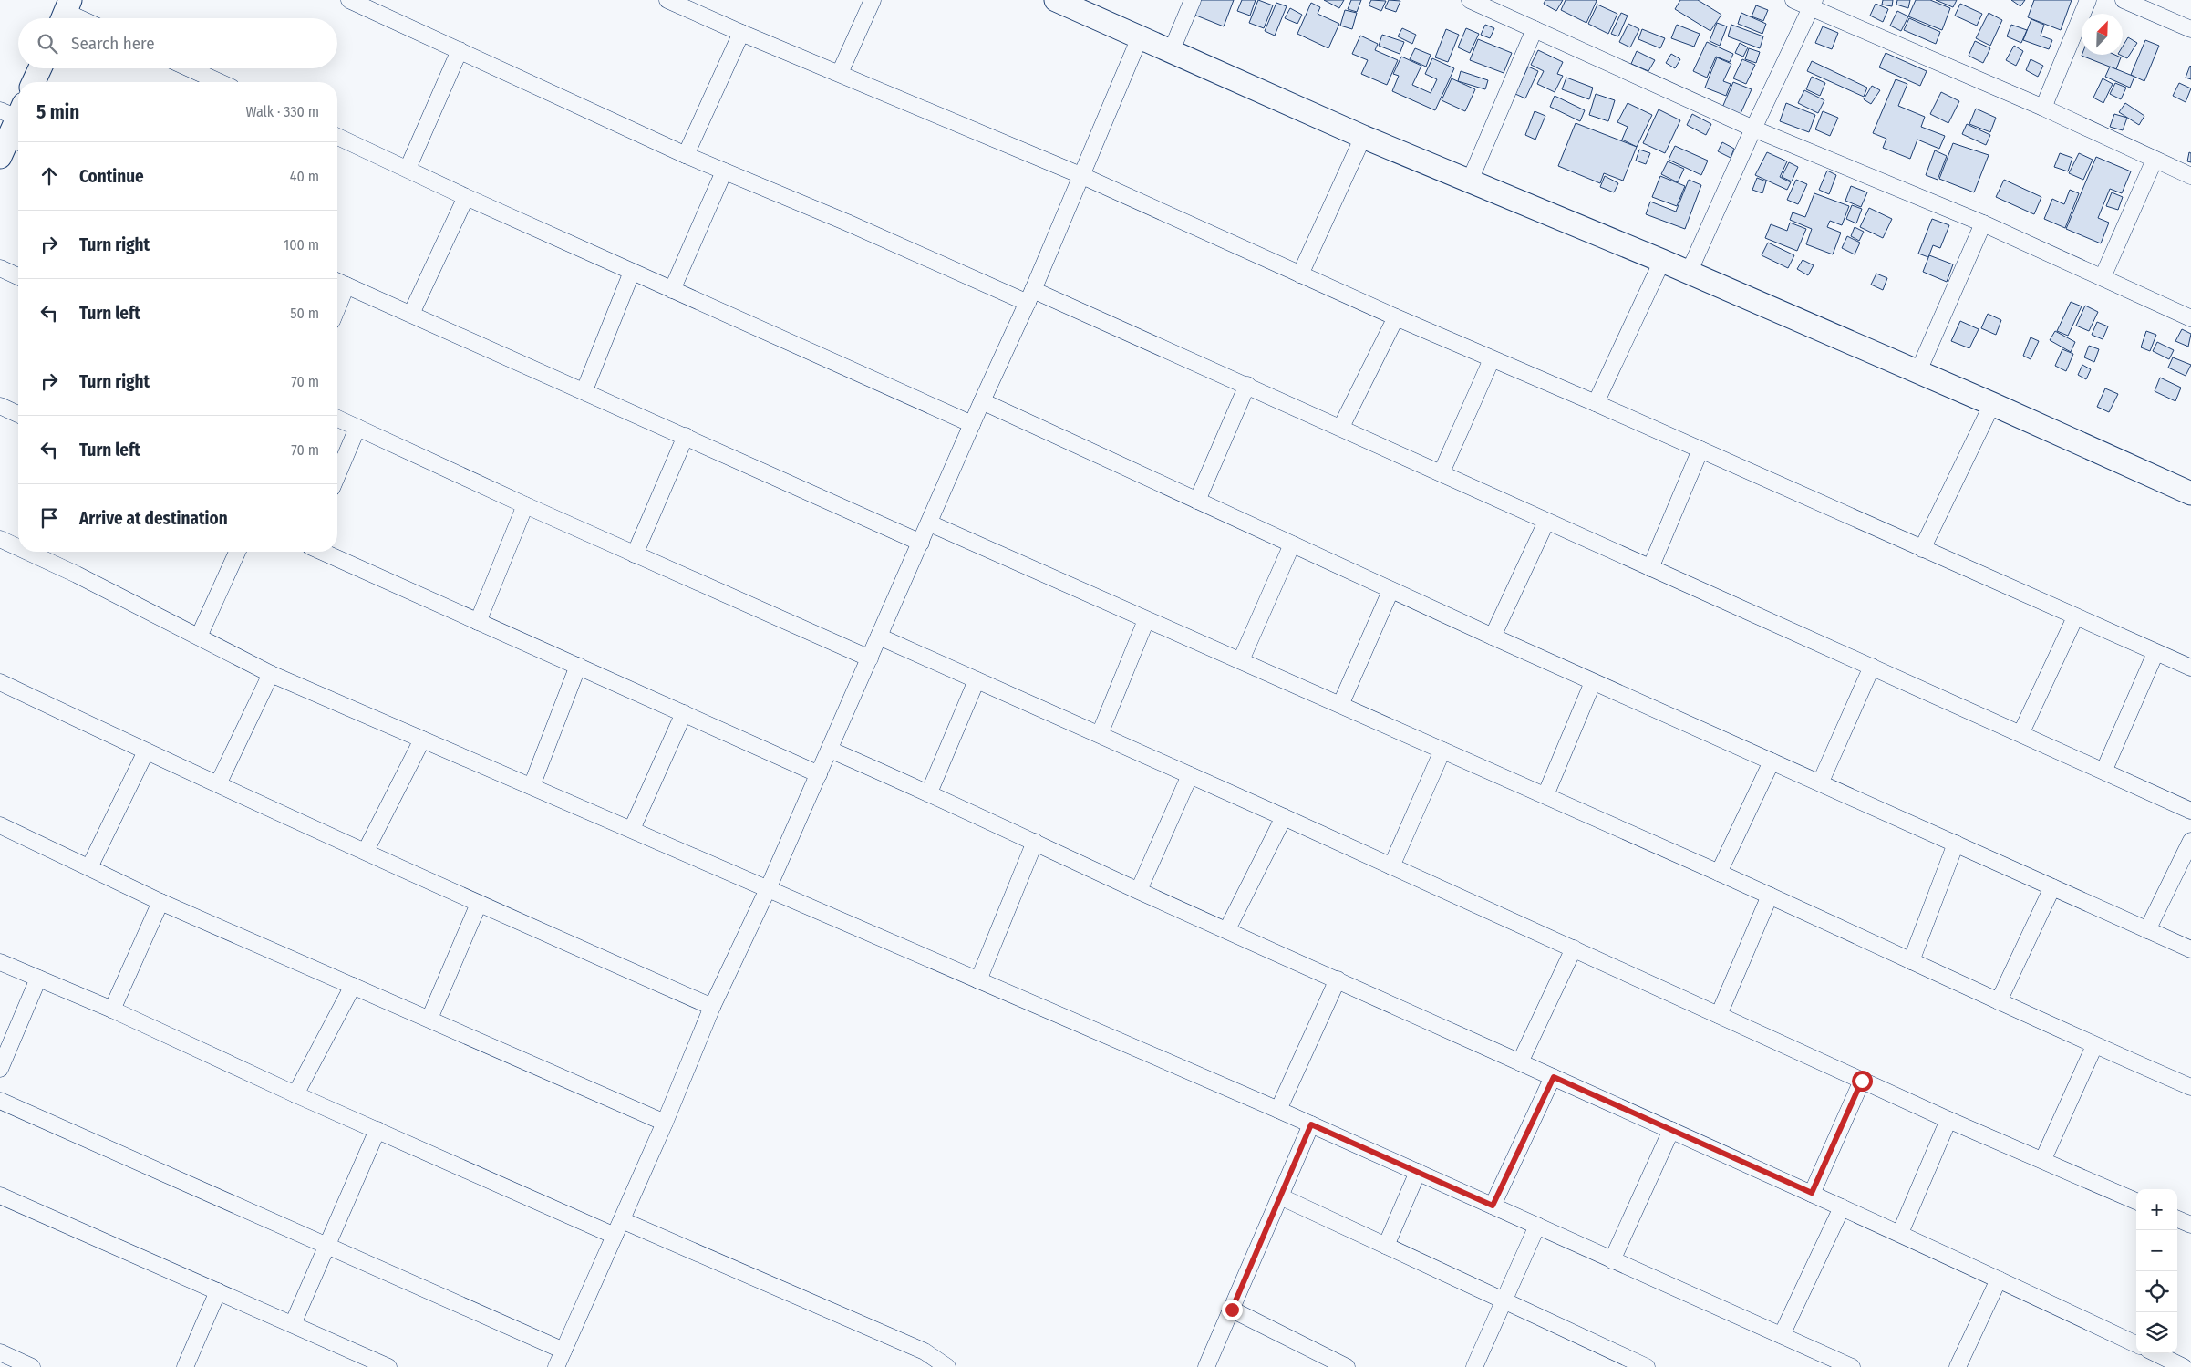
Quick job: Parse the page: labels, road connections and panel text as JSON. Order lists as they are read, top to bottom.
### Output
{
  "north": "top right",
  "page": {
    "search": "Search here",
    "heading": ["5 min", "Walk · 330 m"],
    "list": [
      ["Continue", "40 m"],
      ["Turn right", "100 m"],
      ["Turn left", "50 m"],
      ["Turn right", "70 m"],
      ["Turn left", "70 m"],
      "Arrive at destination"
    ],
    "map_buttons": ["+", "−"]
  }
}
